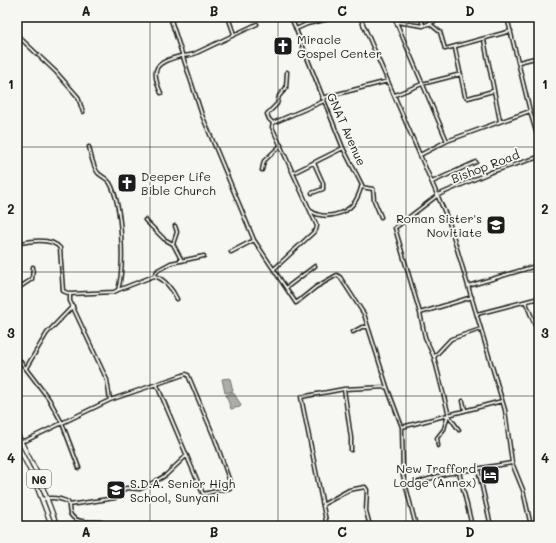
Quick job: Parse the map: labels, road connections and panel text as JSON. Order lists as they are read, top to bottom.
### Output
{
  "streets": {
    "main road": ["N6"],
    "street": ["GNAT Avenue", "Bishop Road"]
  },
  "places": {
    "church": ["Miracle Gospel Center", "Deeper Life Bible Church"],
    "school or university": ["Roman Sister's Novitiate", "S.D.A. Senior High School, Sunyani"],
    "hotel": ["New Trafford Lodge (Annex)"]
  },
  "grid": {
    "columns": [
      "A",
      "B",
      "C",
      "D"
    ],
    "rows": [
      "1",
      "2",
      "3",
      "4"
    ]
  }
}
